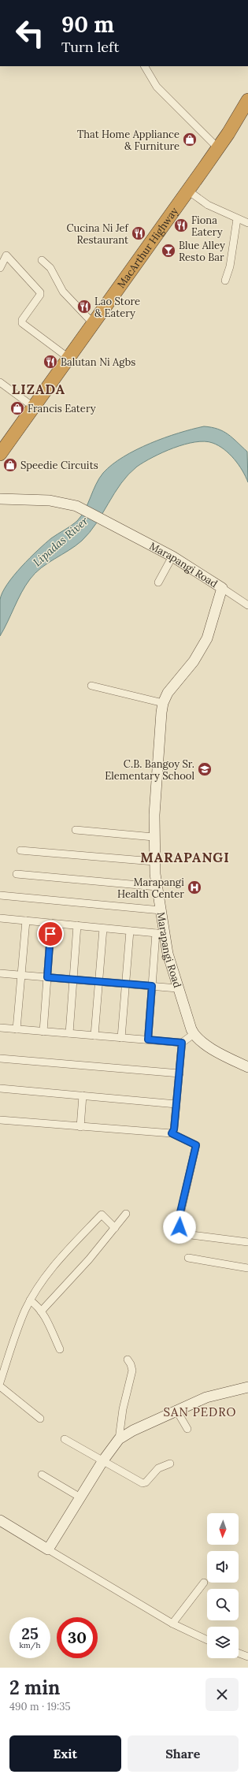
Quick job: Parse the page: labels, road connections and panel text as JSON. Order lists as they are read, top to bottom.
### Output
{
  "streets": {
    "highway": ["MacArthur Highway"],
    "street": ["Marapangi Road"]
  },
  "districts": ["LIZADA", "MARAPANGI", "SAN PEDRO"],
  "water": ["Lipadas River"],
  "places": {
    "shop": ["That Home Appliance & Furniture", "Francis Eatery", "Speedie Circuits"],
    "restaurant": [
      "Fiona Eatery",
      "Cucina Ni Jef Restaurant",
      "Lao Store & Eatery",
      "Balutan Ni Agbs"
    ],
    "bar": ["Blue Alley Resto Bar"],
    "school or university": ["C.B. Bangoy Sr. Elementary School"],
    "hospital": ["Marapangi Health Center"]
  },
  "north": "bottom",
  "page": {
    "turn": ["90 m", "Turn left"],
    "speed": "25 km/h",
    "limit": "30",
    "heading": ["2 min", "490 m · 19:35"],
    "buttons": ["Exit", "Share"]
  }
}
